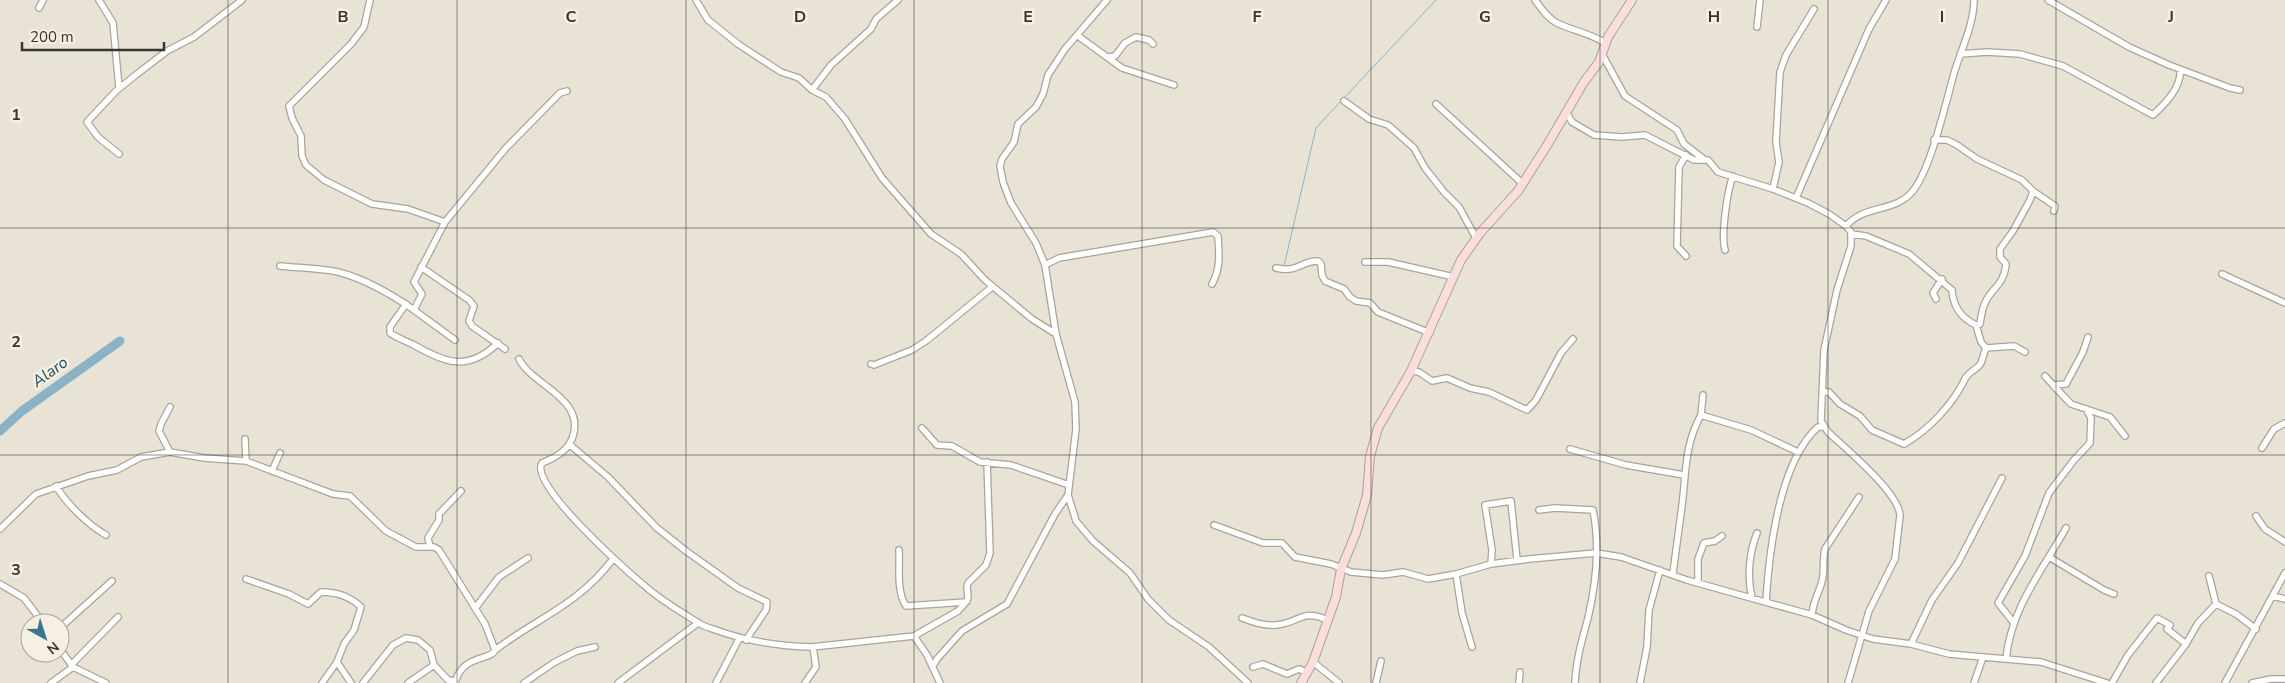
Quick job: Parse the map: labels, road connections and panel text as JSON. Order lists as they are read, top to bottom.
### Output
{
  "water": ["Alaro"],
  "scale_bar": "200 m",
  "north": "bottom right",
  "grid": {
    "columns": [
      "B",
      "C",
      "D",
      "E",
      "F",
      "G",
      "H",
      "I",
      "J"
    ],
    "rows": ["1", "2", "3"]
  }
}
